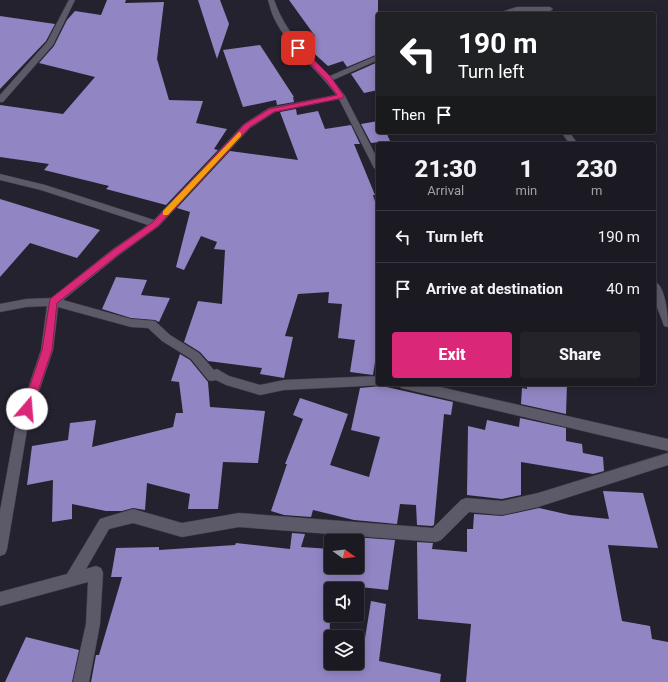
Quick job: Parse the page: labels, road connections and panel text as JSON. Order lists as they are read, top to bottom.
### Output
{
  "north": "right",
  "page": {
    "turn": ["190 m", "Turn left"],
    "then": "Then",
    "eta": [
      "21:30",
      "Arrival",
      "1",
      "min",
      "230",
      "m"
    ],
    "list": [
      {
        "name": "Turn left",
        "value": "190 m"
      },
      {
        "name": "Arrive at destination",
        "value": "40 m"
      }
    ],
    "buttons": ["Exit", "Share"]
  }
}
